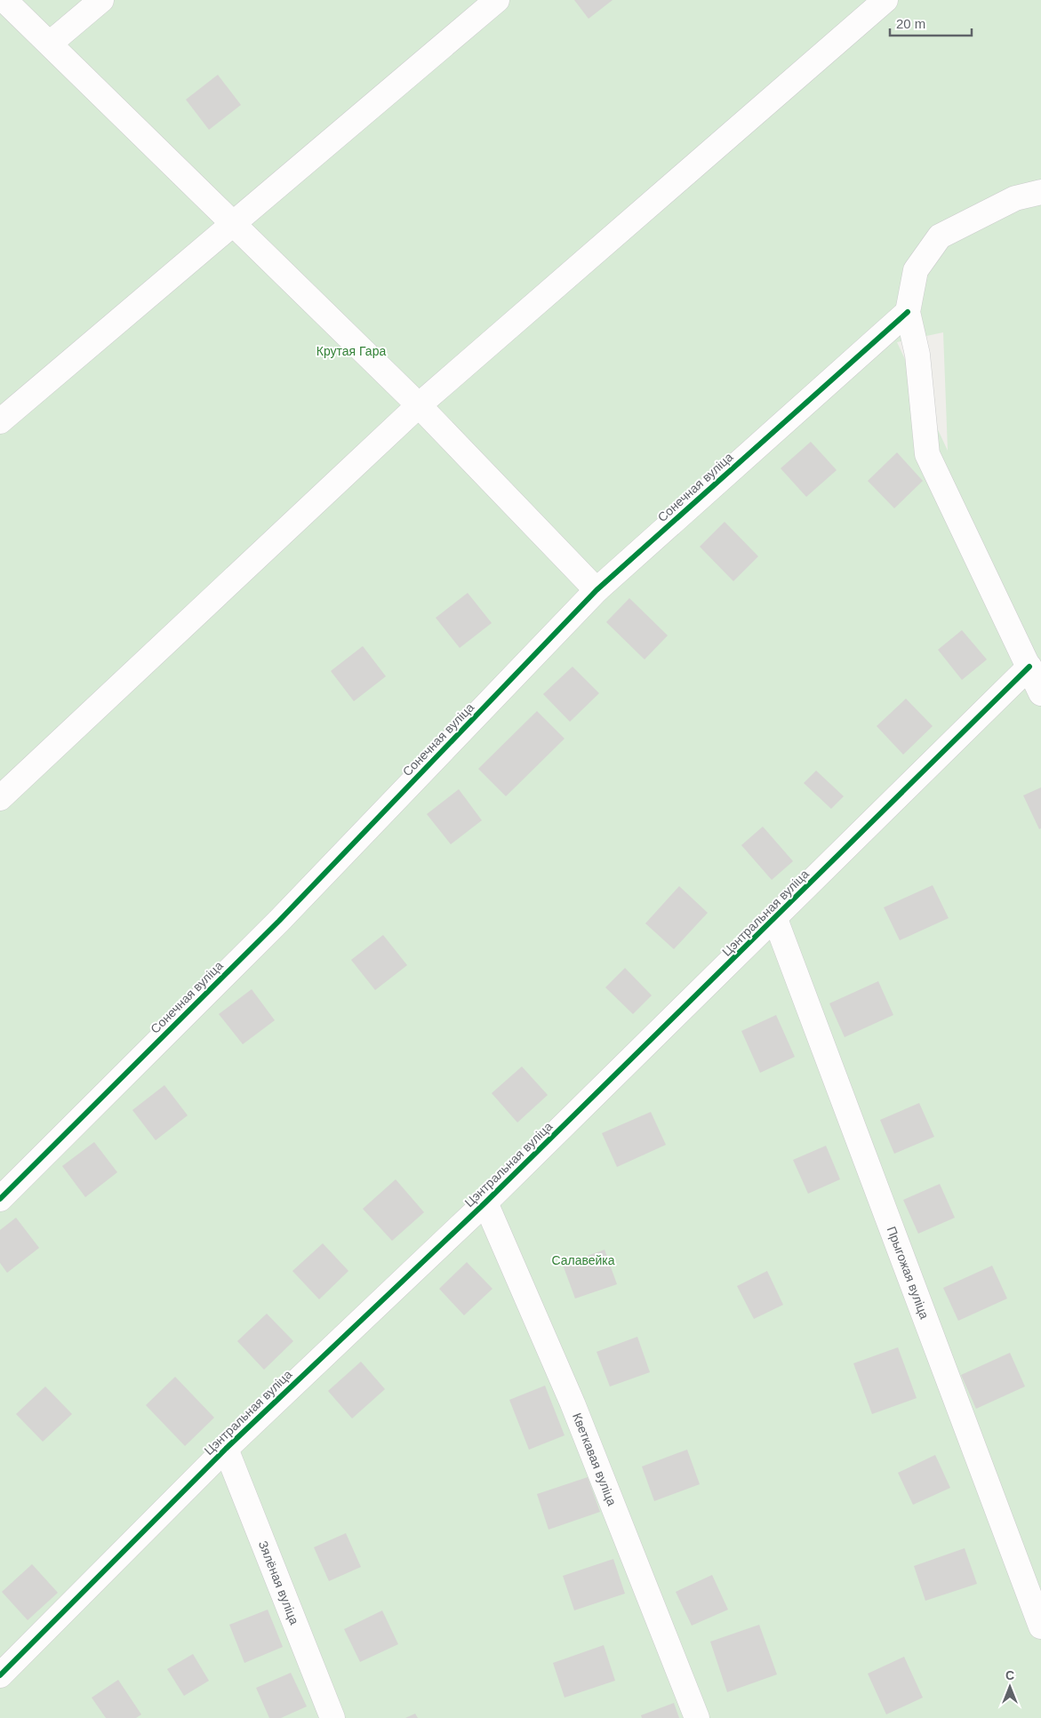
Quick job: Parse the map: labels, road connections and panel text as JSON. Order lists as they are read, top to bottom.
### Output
{
  "streets": {
    "street": [
      "Сонечная вуліца",
      "Цэнтральная вуліца",
      "Прыгожая вуліца",
      "Кветкавая вуліца",
      "Зялёная вуліца"
    ]
  },
  "crossings": [
    ["Цэнтральная вуліца", "Прыгожая вуліца"],
    ["Цэнтральная вуліца", "Кветкавая вуліца"],
    ["Цэнтральная вуліца", "Зялёная вуліца"]
  ],
  "parks": ["Крутая Гара", "Салавейка"],
  "scale_bar": "20 m",
  "north": "top"
}
